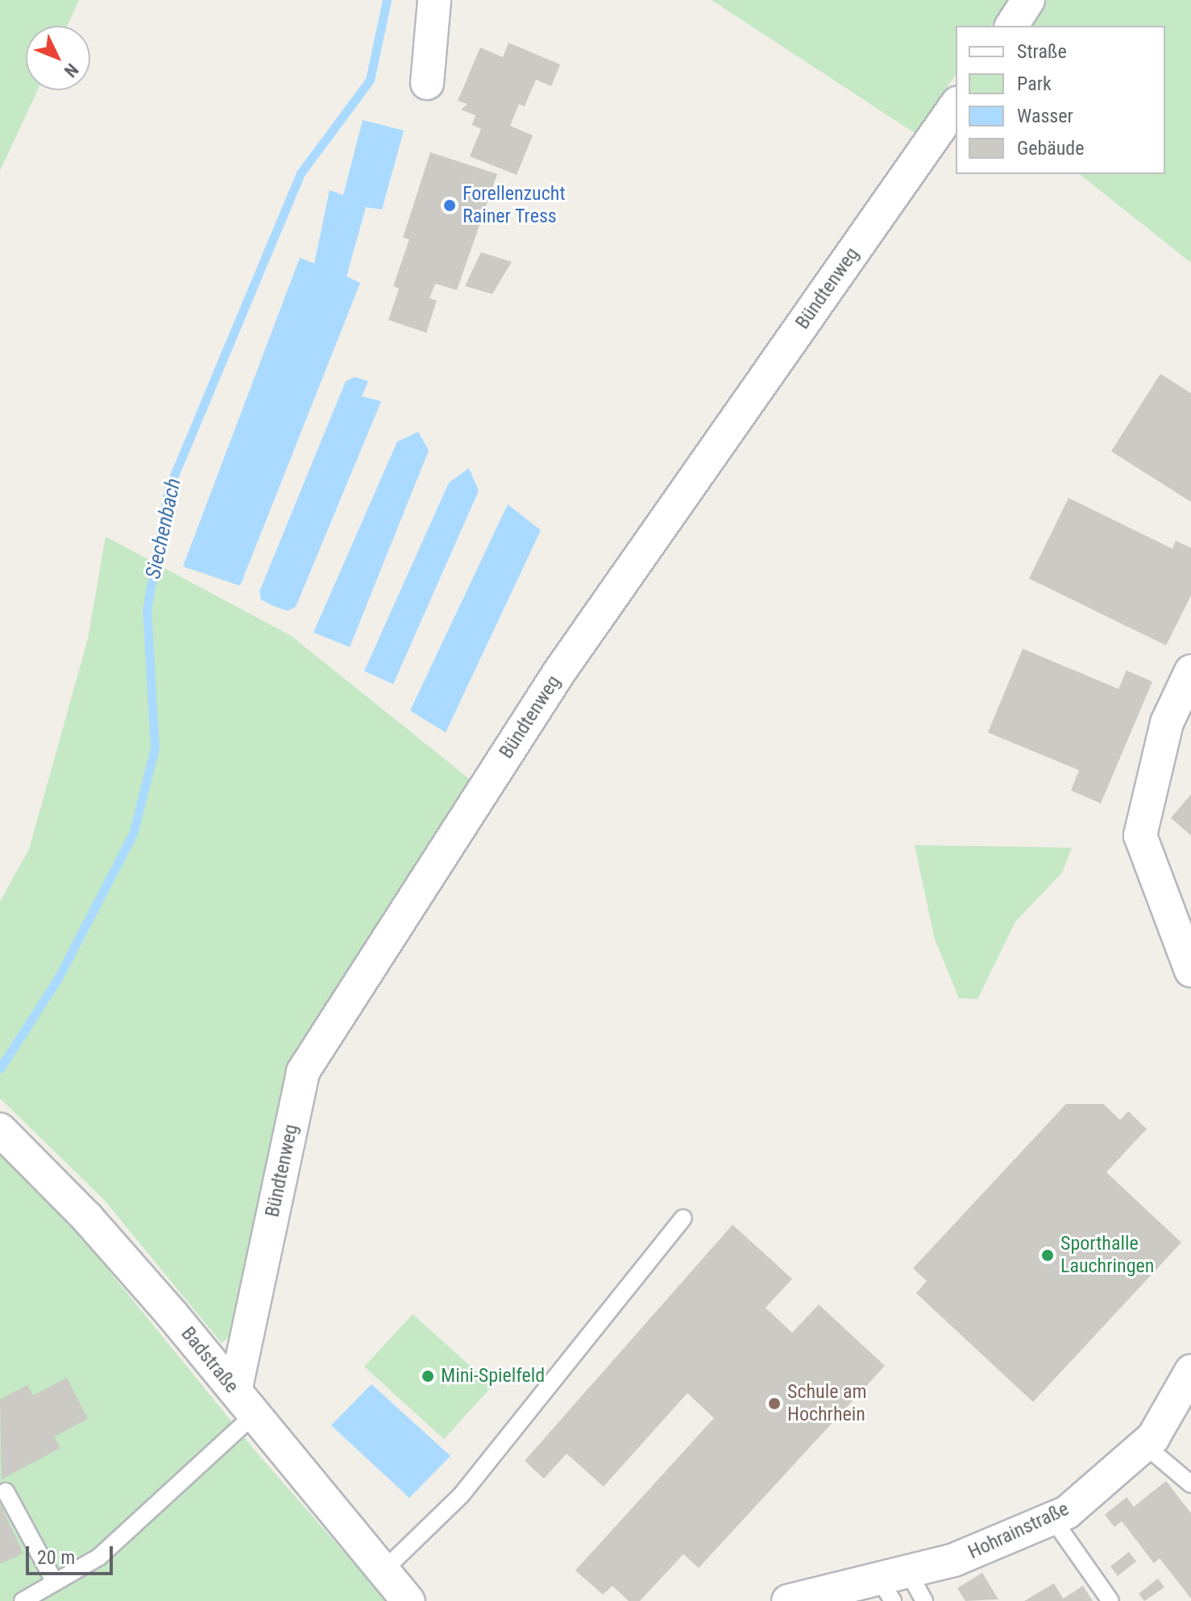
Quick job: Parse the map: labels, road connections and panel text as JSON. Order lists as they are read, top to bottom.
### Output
{
  "streets": {
    "street": ["Bündtenweg", "Badstraße", "Hohrainstraße"]
  },
  "crossings": [
    ["Bündtenweg", "Badstraße"]
  ],
  "water": ["Siechenbach"],
  "places": [
    "Forellenzucht Rainer Tress",
    "Sporthalle Lauchringen",
    "Mini-Spielfeld",
    "Schule am Hochrhein"
  ],
  "legend": [
    "Straße",
    "Park",
    "Wasser",
    "Gebäude"
  ],
  "scale_bar": "20 m",
  "north": "bottom right"
}
